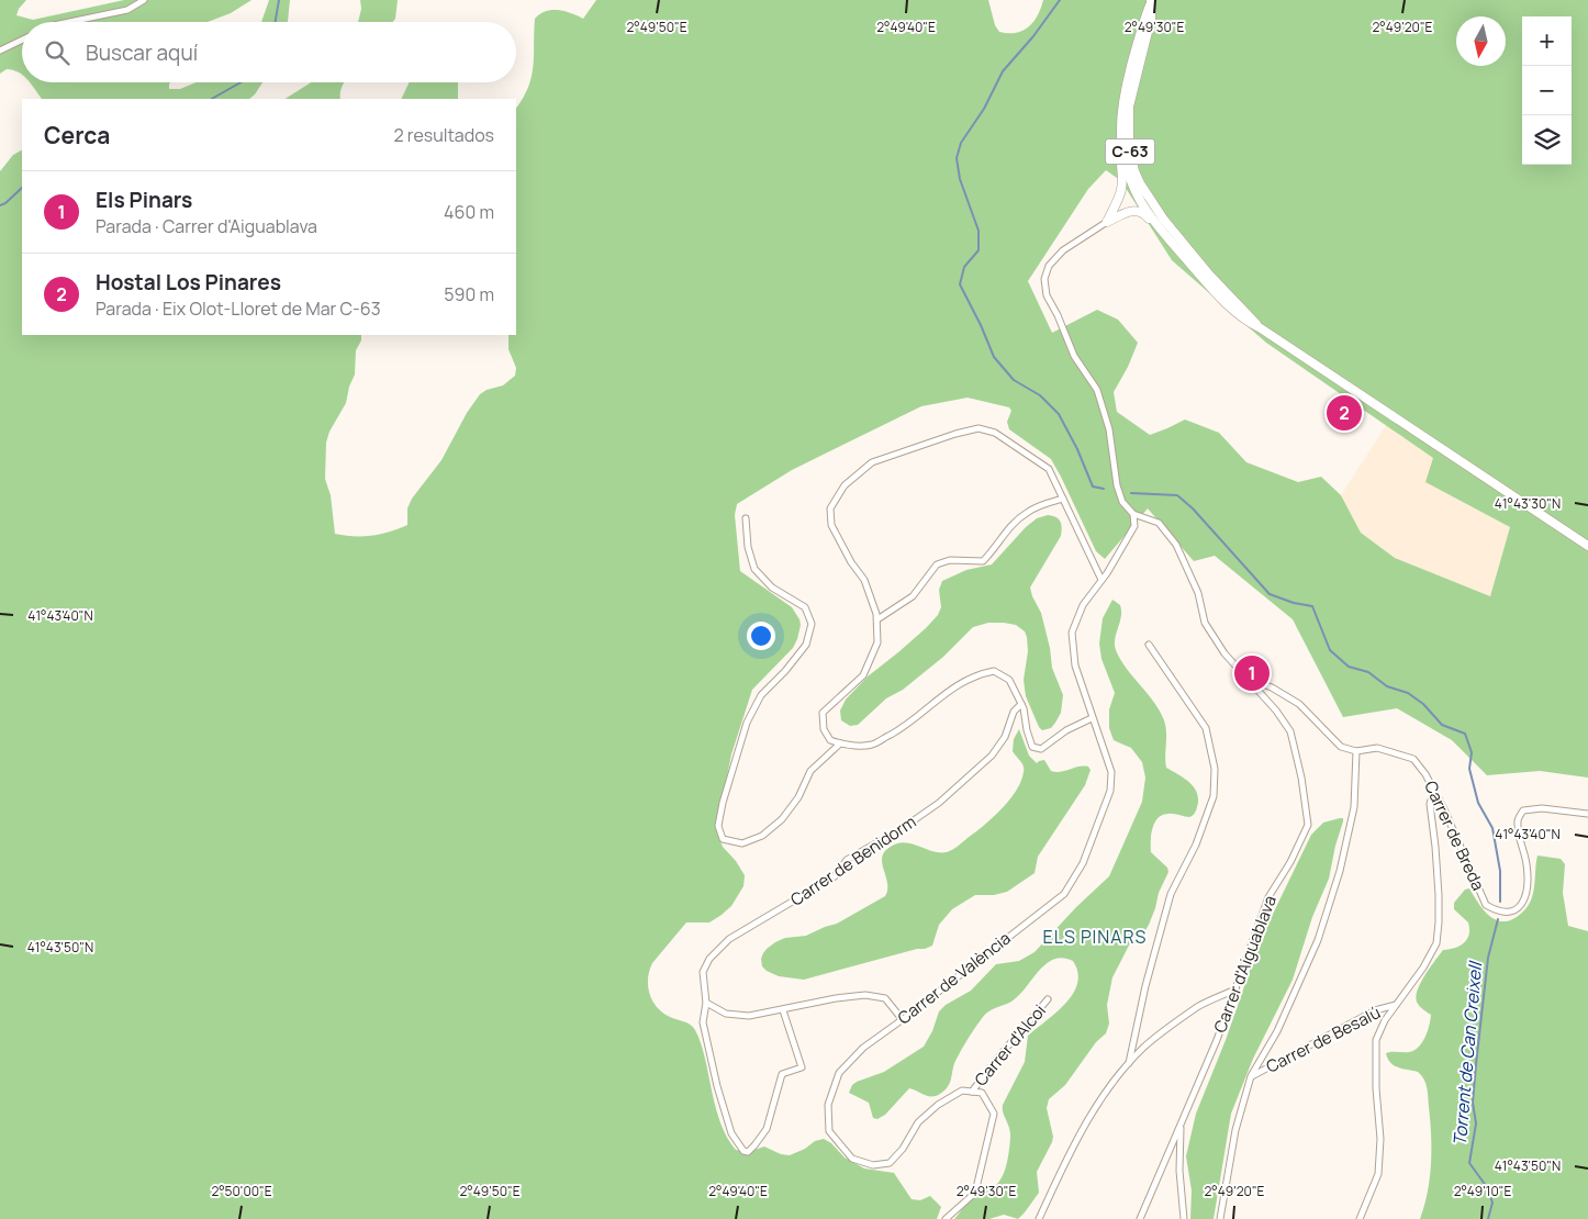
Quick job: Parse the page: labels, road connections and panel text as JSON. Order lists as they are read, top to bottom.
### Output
{
  "streets": {
    "main road": ["C-63"],
    "street": [
      "Carrer de Breda",
      "Carrer de Benidorm",
      "Carrer d'Aiguablava",
      "Carrer de València",
      "Carrer de Besalú",
      "Carrer d'Alcoi"
    ]
  },
  "crossings": [
    ["Carrer d'Aiguablava", "Carrer de València"],
    ["Carrer de València", "Carrer d'Alcoi"]
  ],
  "districts": ["ELS PINARS"],
  "water": ["Torrent de Can Creixell"],
  "north": "bottom",
  "page": {
    "map_buttons": ["+", "−"],
    "search": "Buscar aquí",
    "heading": ["Cerca", "2 resultados"],
    "list": [
      {
        "mark": "1",
        "name": "Els Pinars",
        "note": "Parada · Carrer d'Aiguablava",
        "value": "460 m"
      },
      {
        "mark": "2",
        "name": "Hostal Los Pinares",
        "note": "Parada · Eix Olot-Lloret de Mar C-63",
        "value": "590 m"
      }
    ],
    "pins": ["2", "1"]
  },
  "coordinates": [
    "2°49'50\"E",
    "2°49'40\"E",
    "2°49'30\"E",
    "2°49'20\"E",
    "41°43'30\"N",
    "41°43'40\"N",
    "41°43'50\"N",
    "2°50'00\"E",
    "2°49'10\"E"
  ]
}
